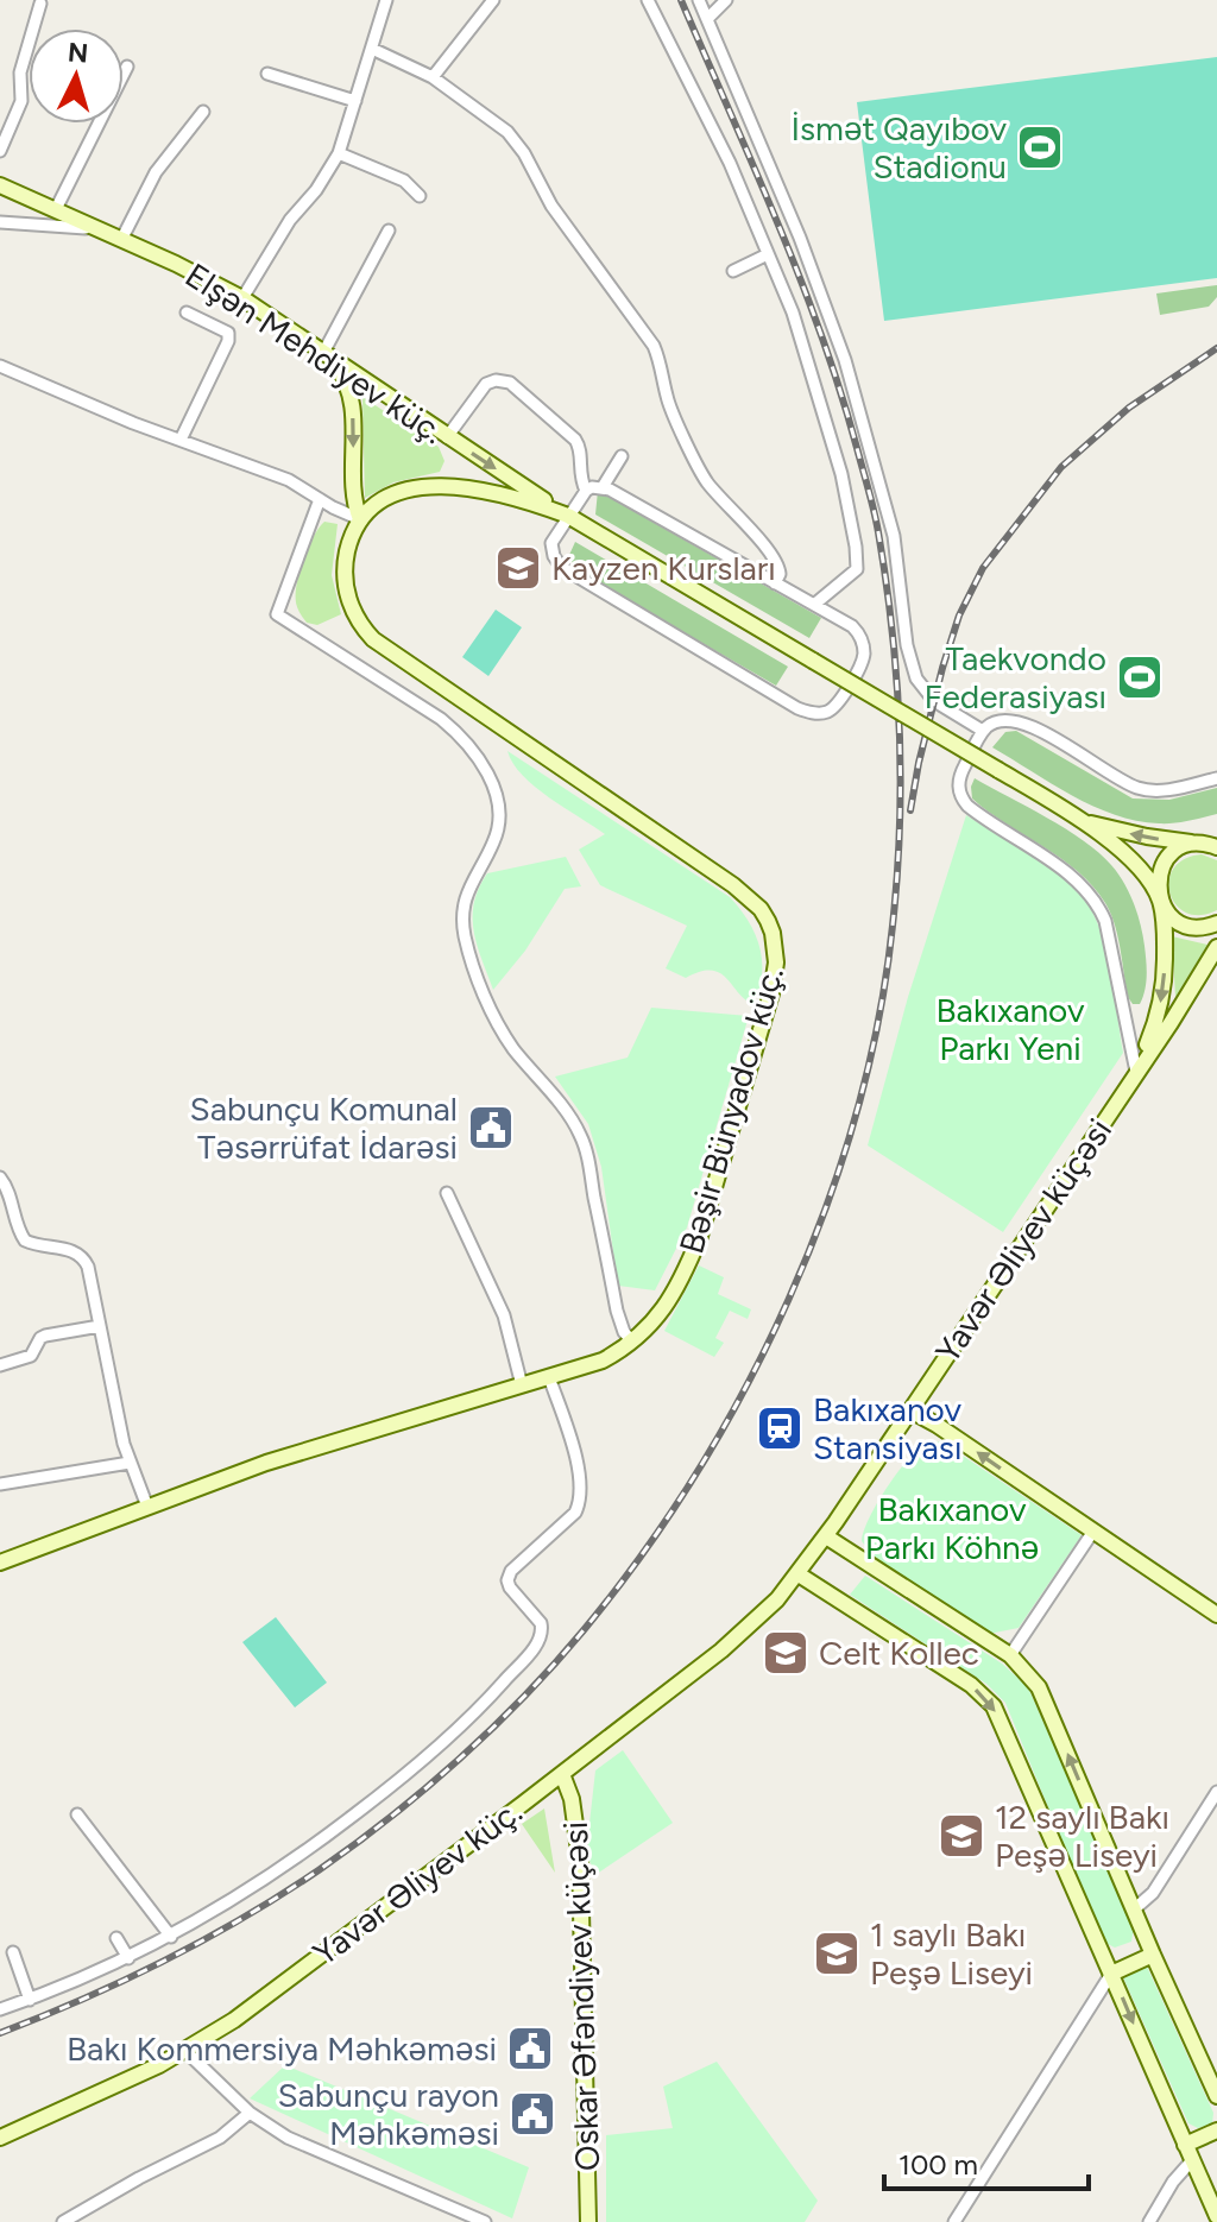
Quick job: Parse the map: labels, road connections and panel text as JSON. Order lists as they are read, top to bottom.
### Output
{
  "streets": {
    "main road": [
      "Elşən Mehdiyev küç.",
      "Bəşir Bünyadov küç.",
      "Yavər Əliyev küçəsi",
      "Yavər Əliyev küç.",
      "Oskar Əfəndiyev küçəsi"
    ]
  },
  "crossings": [
    ["Yavər Əliyev küçəsi", "Yavər Əliyev küç."],
    ["Yavər Əliyev küç.", "Oskar Əfəndiyev küçəsi"]
  ],
  "parks": ["Bakıxanov Parkı Yeni", "Bakıxanov Parkı Köhnə"],
  "places": {
    "sports": ["İsmət Qayıbov Stadionu", "Taekvondo Federasiyası"],
    "school or university": [
      "Kayzen Kursları",
      "Celt Kollec",
      "12 saylı Bakı Peşə Liseyi",
      "1 saylı Bakı Peşə Liseyi"
    ],
    "public building": ["Sabunçu Komunal Təsərrüfat İdarəsi", "Bakı Kommersiya Məhkəməsi", "Sabunçu rayon Məhkəməsi"],
    "station": ["Bakıxanov Stansiyası"]
  },
  "scale_bar": "100 m",
  "north": "top"
}
